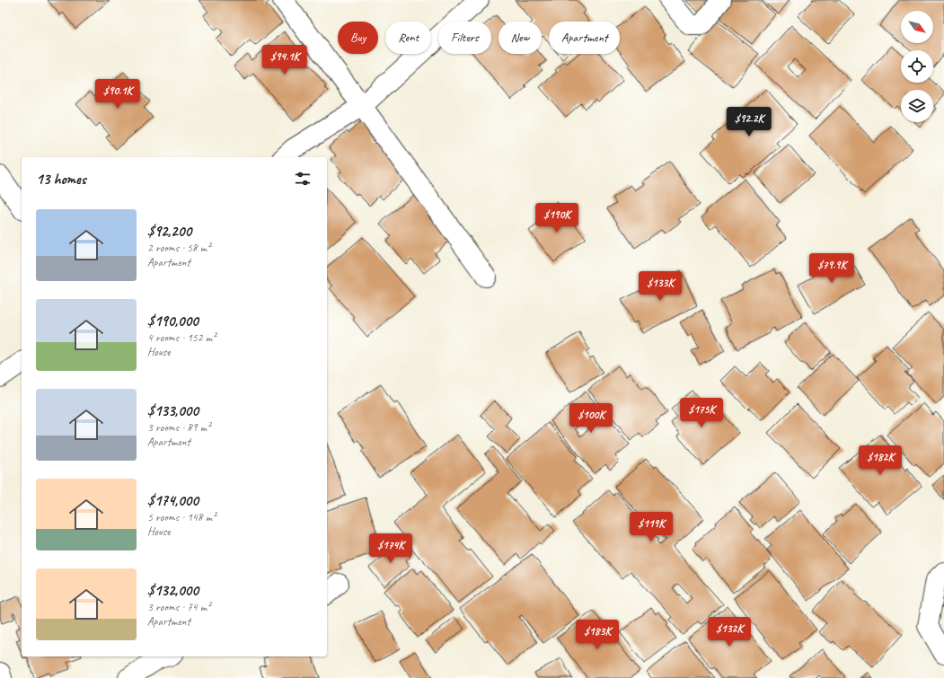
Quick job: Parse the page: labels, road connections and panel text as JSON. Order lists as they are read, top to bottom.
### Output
{
  "north": "bottom right",
  "page": {
    "chip": [
      "Buy",
      "Rent",
      "Filters",
      "New",
      "Apartment"
    ],
    "price": [
      "$94.1K",
      "$90.1K",
      "$92.2K",
      "$190K",
      "$79.9K",
      "$133K",
      "$175K",
      "$100K",
      "$182K",
      "$119K",
      "$174K",
      "$132K",
      "$183K"
    ],
    "heading": "13 homes",
    "list": [
      {
        "name": "$92,200",
        "note": "2 rooms · 58 m² · Apartment"
      },
      {
        "name": "$190,000",
        "note": "4 rooms · 152 m² · House"
      },
      {
        "name": "$133,000",
        "note": "3 rooms · 89 m² · Apartment"
      },
      {
        "name": "$174,000",
        "note": "5 rooms · 148 m² · House"
      },
      {
        "name": "$132,000",
        "note": "3 rooms · 74 m² · Apartment"
      }
    ]
  }
}
